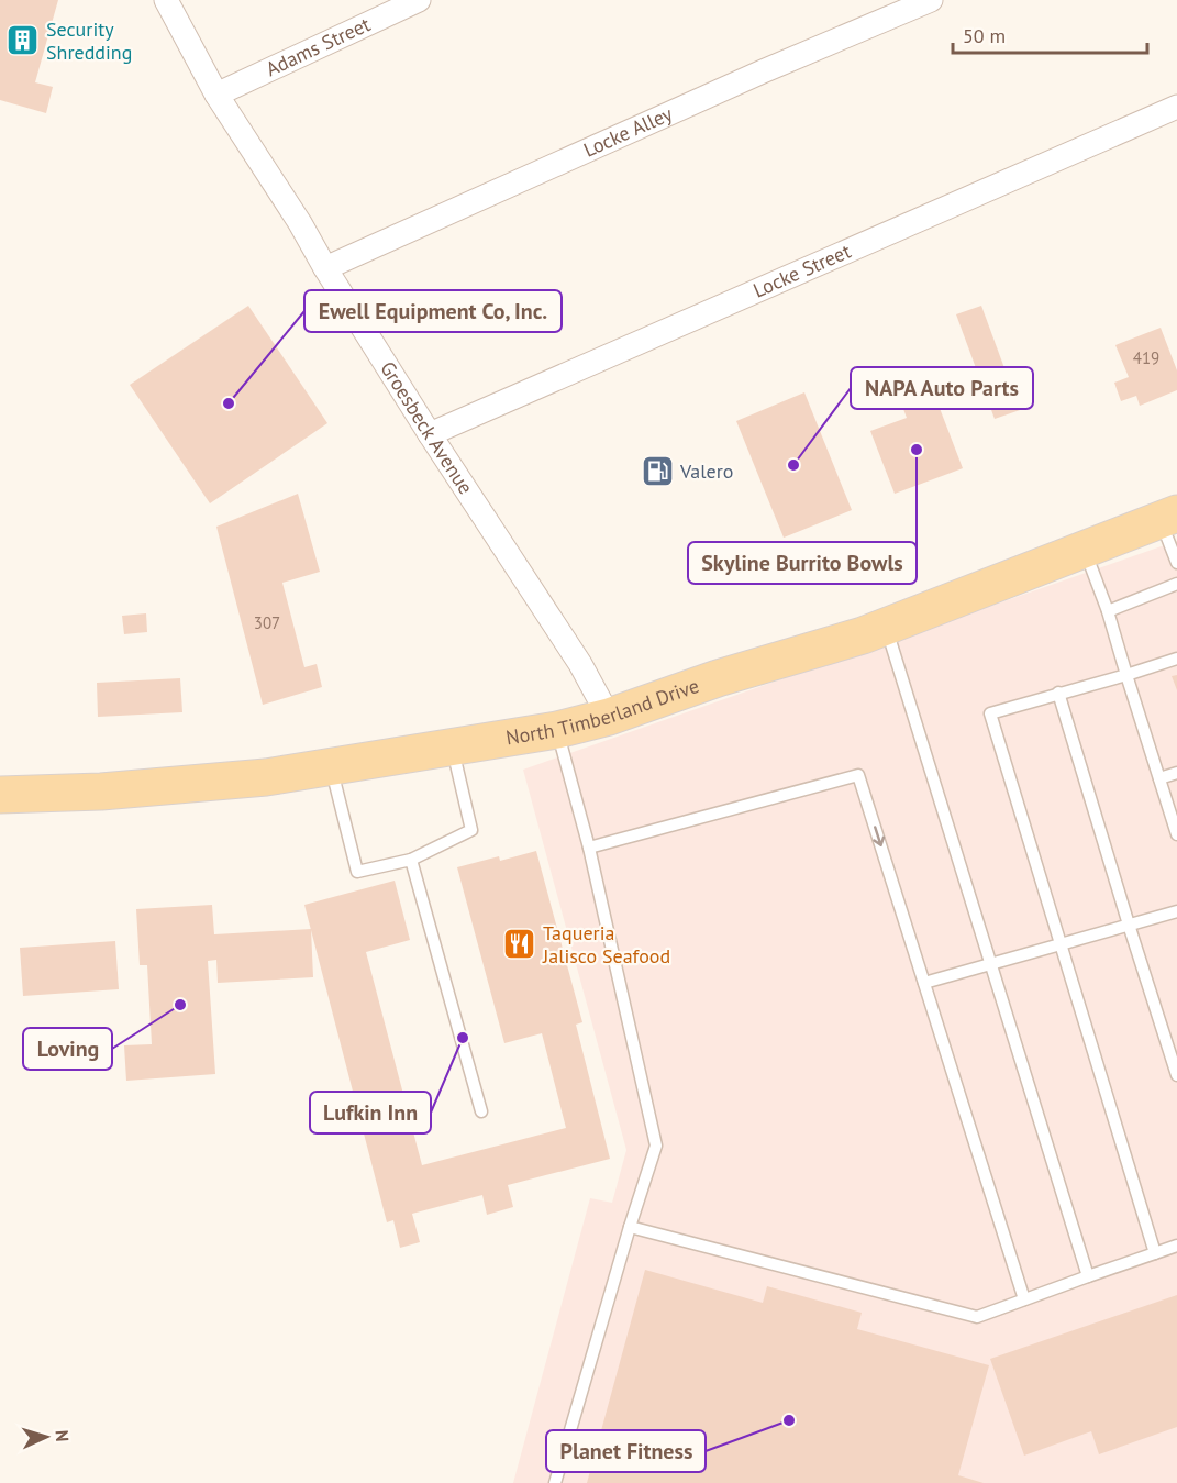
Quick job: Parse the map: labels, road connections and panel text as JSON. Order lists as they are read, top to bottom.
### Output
{
  "streets": {
    "main road": ["North Timberland Drive"],
    "street": [
      "Adams Street",
      "Locke Alley",
      "Locke Street",
      "Groesbeck Avenue"
    ]
  },
  "crossings": [
    ["Adams Street", "Groesbeck Avenue"],
    ["Locke Alley", "Groesbeck Avenue"],
    ["Locke Street", "Groesbeck Avenue"],
    ["Groesbeck Avenue", "North Timberland Drive"]
  ],
  "places": {
    "building": ["Security Shredding"],
    "other": [
      "Ewell Equipment Co, Inc.",
      "Skyline Burrito Bowls",
      "NAPA Auto Parts",
      "Loving",
      "Lufkin Inn",
      "Planet Fitness"
    ],
    "fuel station": ["Valero"],
    "restaurant": ["Taqueria Jalisco Seafood"]
  },
  "house_numbers": ["419", "307"],
  "scale_bar": "50 m",
  "north": "right"
}
